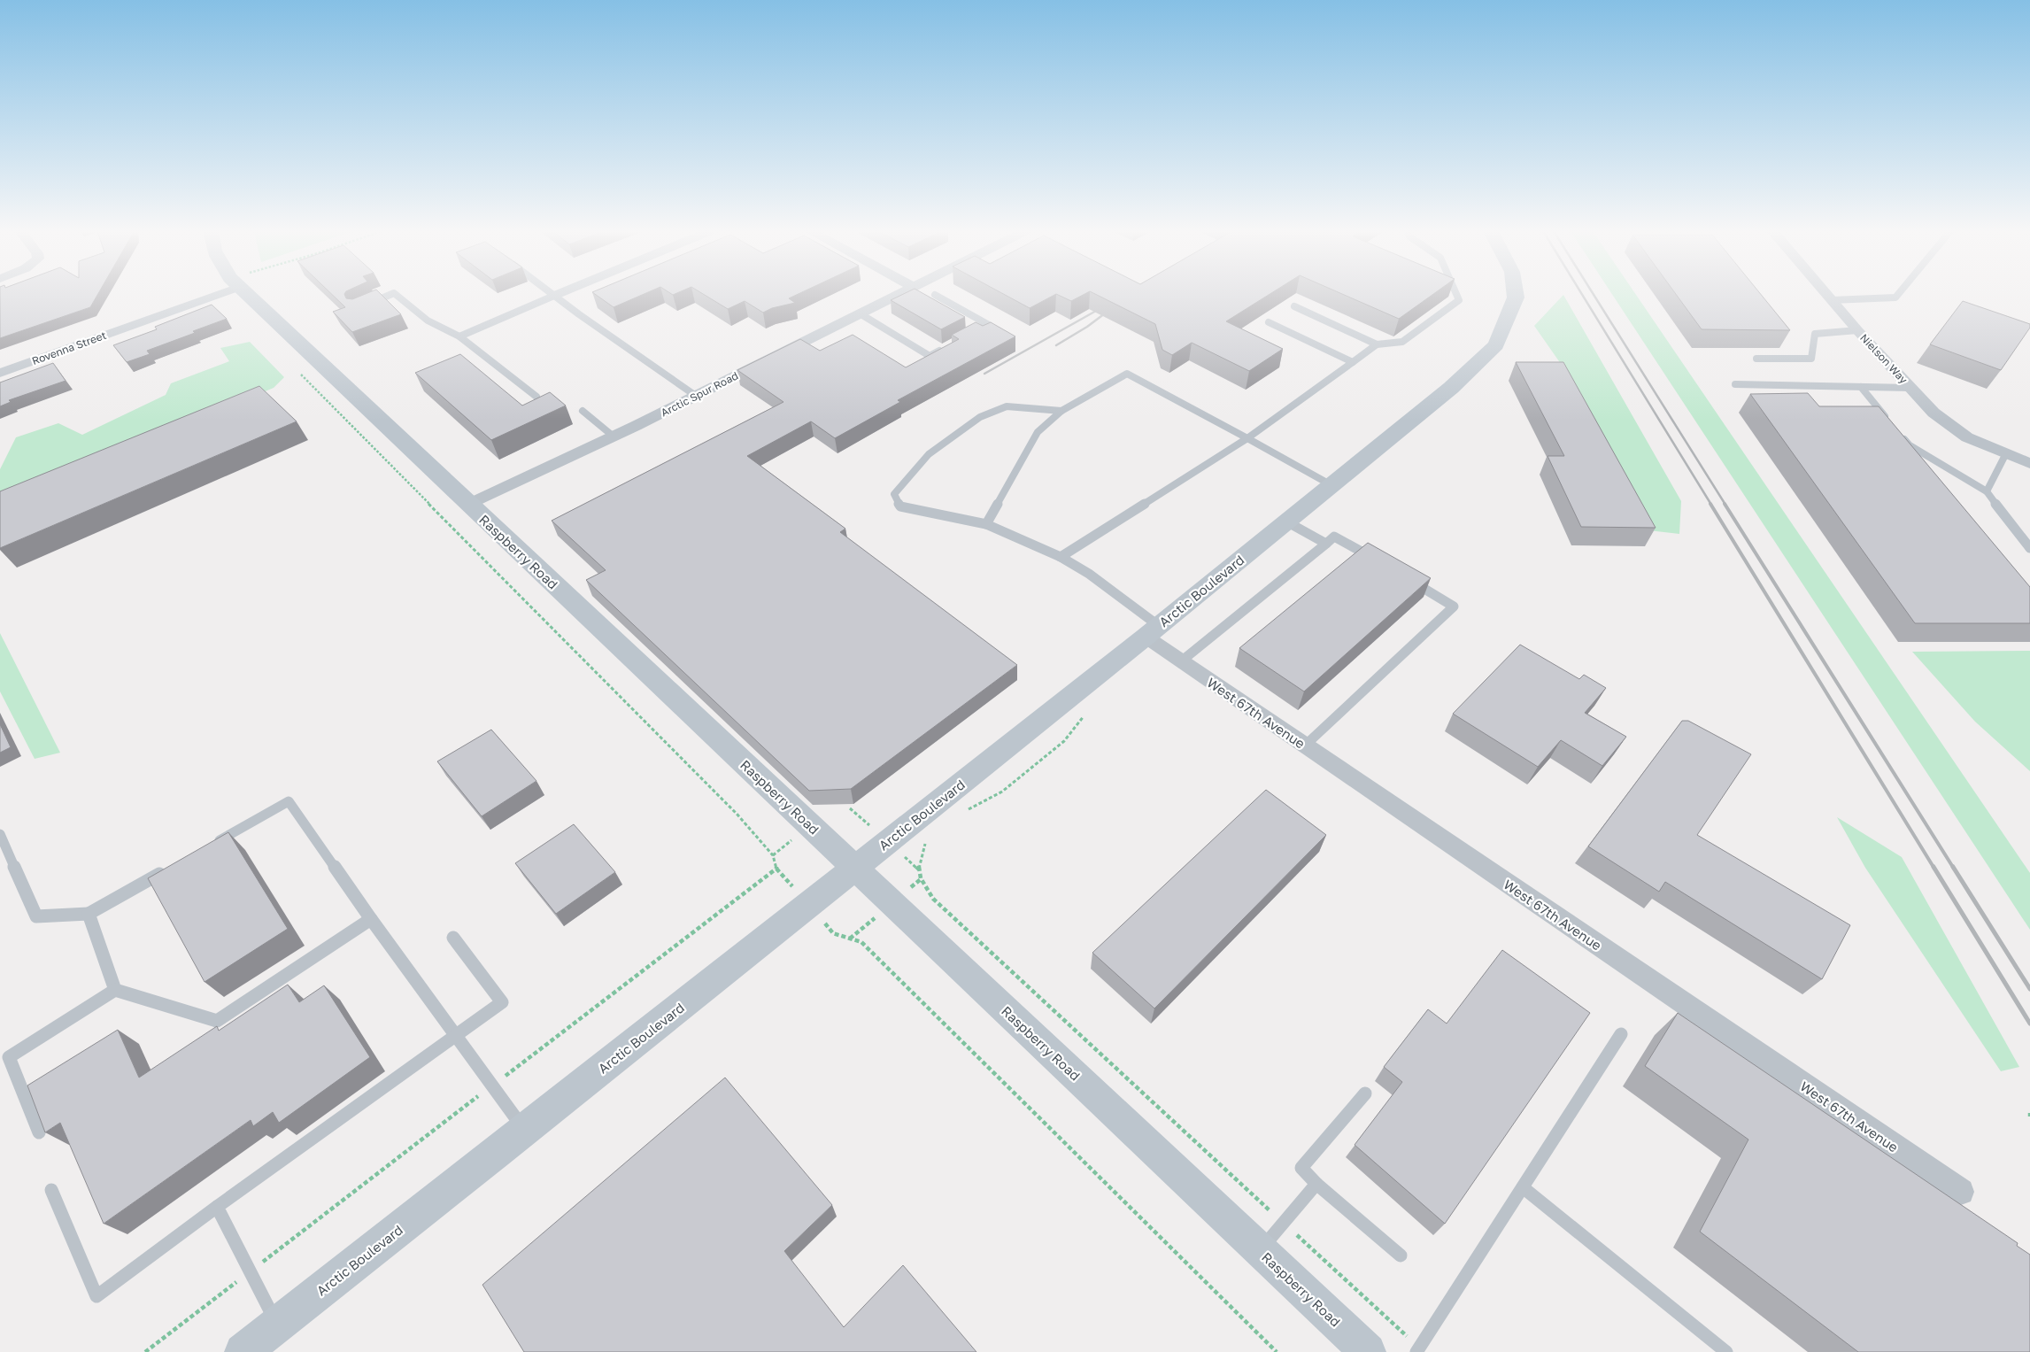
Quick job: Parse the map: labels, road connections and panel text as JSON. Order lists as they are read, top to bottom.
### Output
{
  "streets": {
    "main road": ["Raspberry Road", "Arctic Boulevard"],
    "street": [
      "Rovenna Street",
      "Nielson Way",
      "Arctic Spur Road",
      "West 67th Avenue"
    ]
  },
  "crossings": [
    ["Arctic Spur Road", "Raspberry Road"],
    ["Raspberry Road", "Arctic Boulevard"],
    ["Arctic Boulevard", "West 67th Avenue"]
  ]
}
